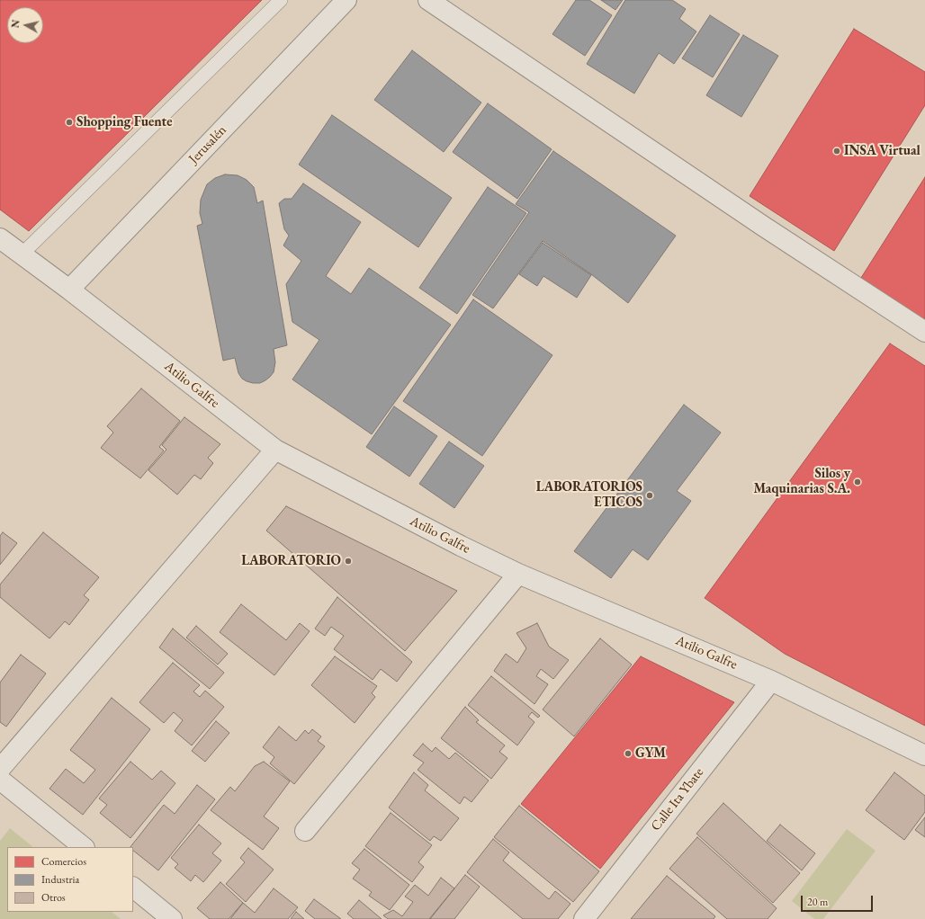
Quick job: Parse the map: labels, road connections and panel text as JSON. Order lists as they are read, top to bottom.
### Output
{
  "streets": {
    "street": ["Jerusalén", "Atilio Galfre", "Calle Ita Ybate"]
  },
  "crossings": [
    ["Jerusalén", "Atilio Galfre"],
    ["Atilio Galfre", "Calle Ita Ybate"]
  ],
  "places": [
    "Shopping Fuente",
    "INSA Virtual",
    "Silos y Maquinarias S.A.",
    "LABORATORIOS ETICOS",
    "LABORATORIO",
    "GYM"
  ],
  "legend": ["Comercios", "Industria", "Otros"],
  "scale_bar": "20 m",
  "north": "left"
}
